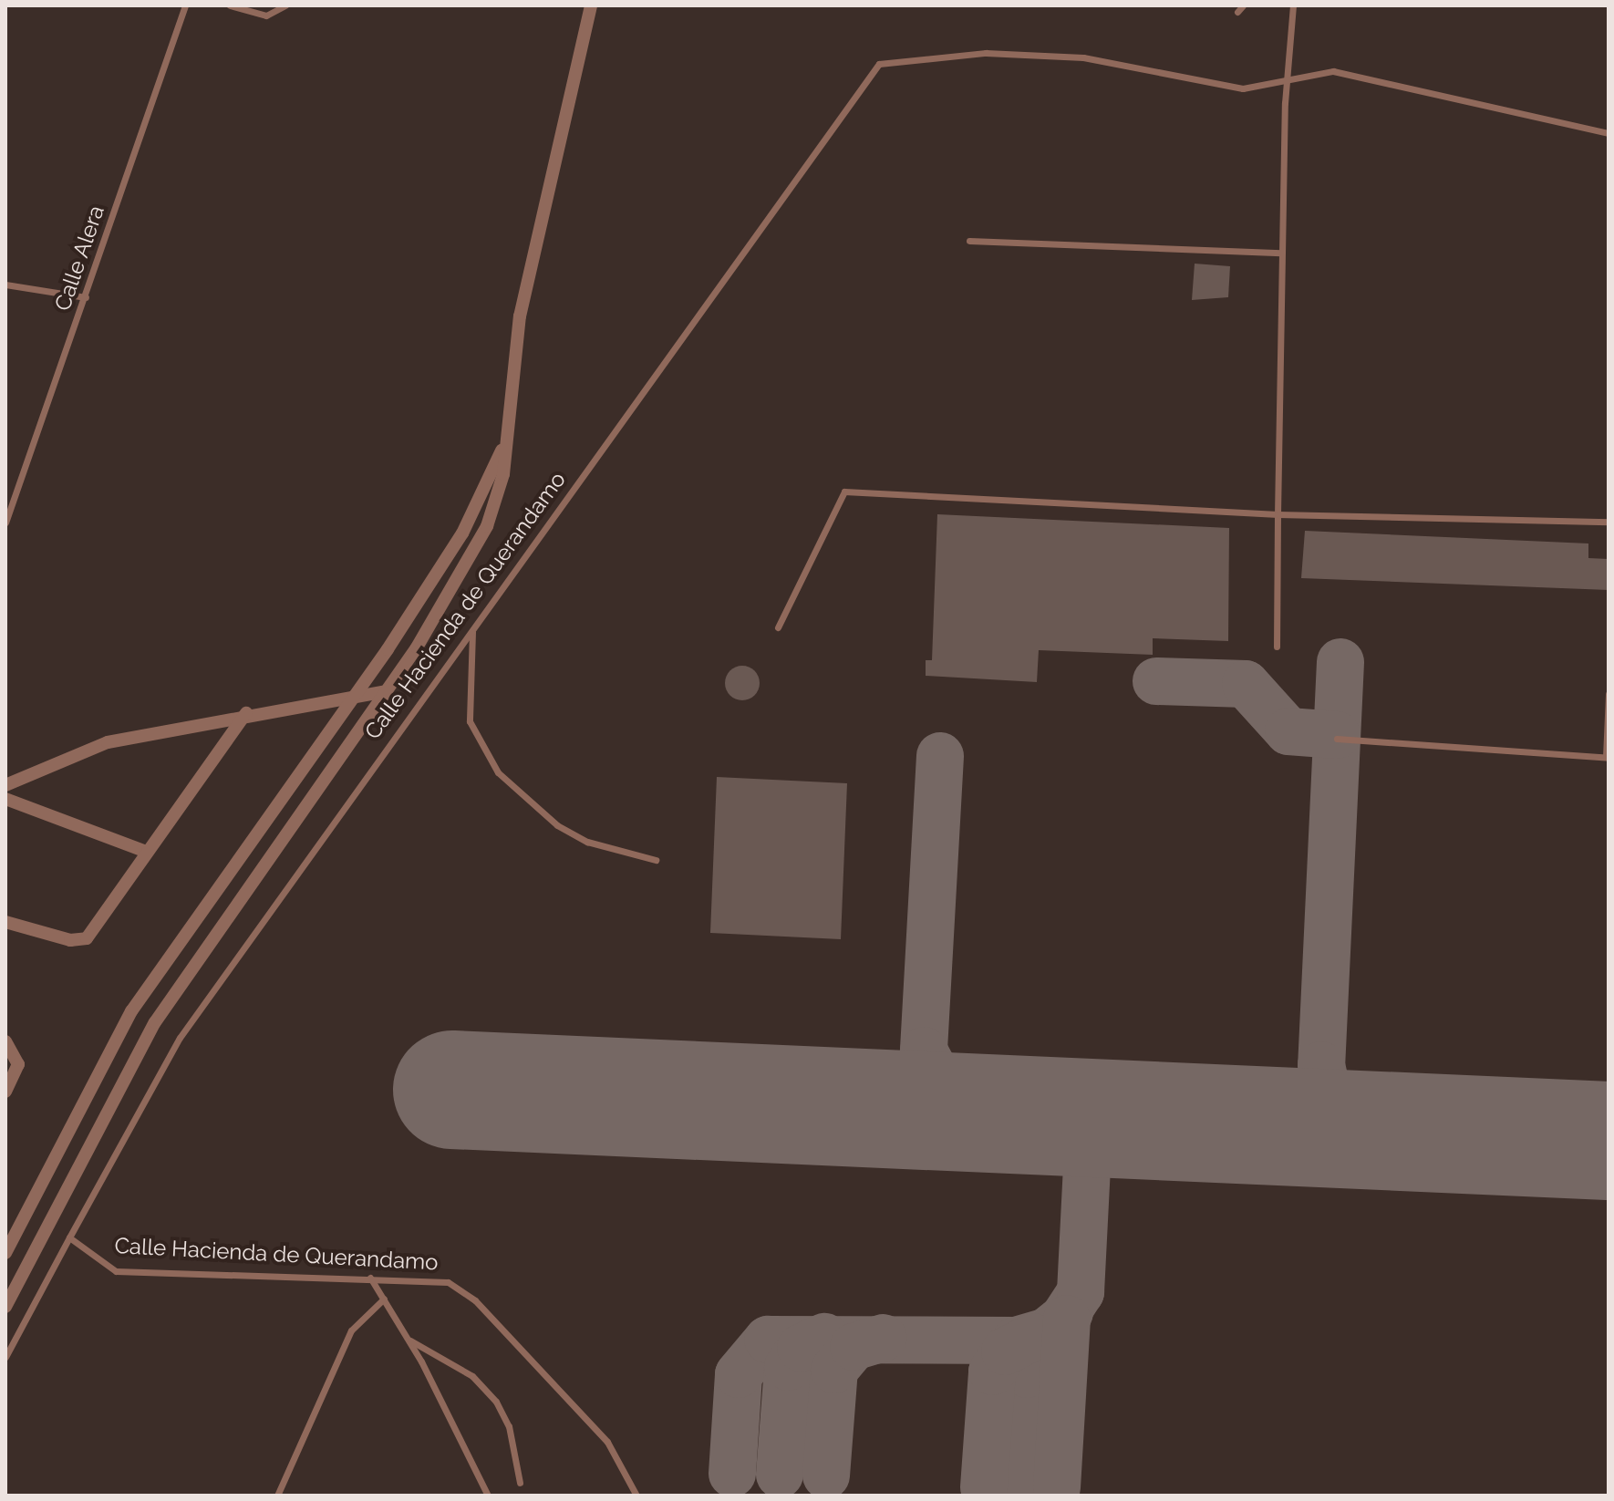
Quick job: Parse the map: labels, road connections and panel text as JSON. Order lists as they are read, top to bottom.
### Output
{
  "streets": {
    "street": ["Calle Hacienda de Querandamo"],
    "lane": ["Calle Alera"]
  }
}
